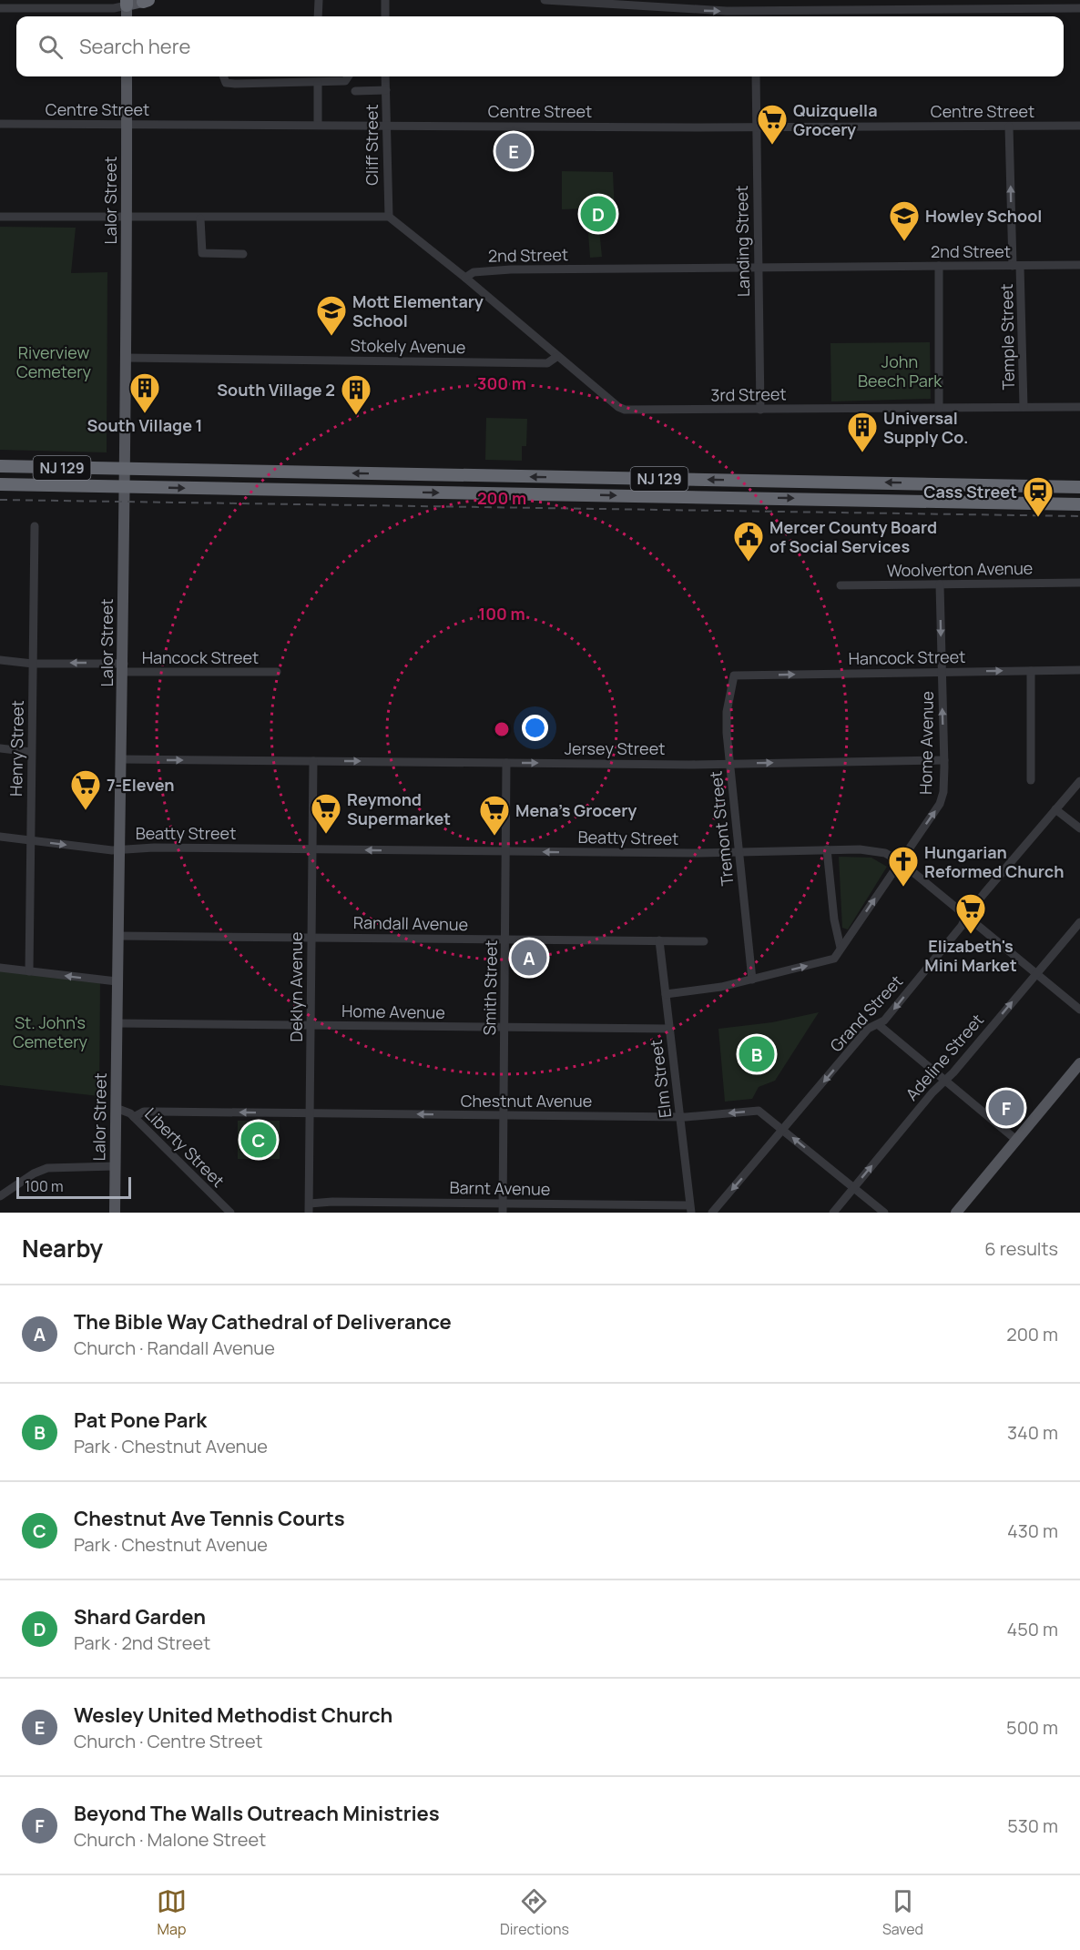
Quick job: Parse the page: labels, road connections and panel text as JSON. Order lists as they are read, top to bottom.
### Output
{
  "streets": {
    "highway": ["NJ 129"],
    "main road": ["Lalor Street"],
    "street": [
      "Centre Street",
      "Cliff Street",
      "Landing Street",
      "2nd Street",
      "Temple Street",
      "Stokely Avenue",
      "3rd Street",
      "Woolverton Avenue",
      "Hancock Street",
      "Home Avenue",
      "Henry Street",
      "Jersey Street",
      "Tremont Street",
      "Beatty Street",
      "Randall Avenue",
      "Deklyn Avenue",
      "Smith Street",
      "Grand Street",
      "Adeline Street",
      "Elm Street",
      "Chestnut Avenue",
      "Liberty Street",
      "Barnt Avenue"
    ]
  },
  "crossings": [
    ["Centre Street", "Cliff Street"],
    ["Centre Street", "Lalor Street"],
    ["Centre Street", "Landing Street"],
    ["Centre Street", "Temple Street"],
    ["Lalor Street", "Stokely Avenue"],
    ["Lalor Street", "NJ 129"],
    ["Lalor Street", "Hancock Street"],
    ["Lalor Street", "Home Avenue"],
    ["Lalor Street", "Jersey Street"],
    ["Lalor Street", "Beatty Street"],
    ["Lalor Street", "Randall Avenue"],
    ["Lalor Street", "Liberty Street"],
    ["Landing Street", "2nd Street"],
    ["Landing Street", "3rd Street"],
    ["2nd Street", "Temple Street"],
    ["2nd Street", "3rd Street"],
    ["Temple Street", "3rd Street"],
    ["Stokely Avenue", "3rd Street"],
    ["Woolverton Avenue", "Home Avenue"],
    ["Hancock Street", "Home Avenue"],
    ["Hancock Street", "Henry Street"],
    ["Hancock Street", "Tremont Street"],
    ["Home Avenue", "Jersey Street"],
    ["Home Avenue", "Tremont Street"],
    ["Home Avenue", "Beatty Street"],
    ["Home Avenue", "Deklyn Avenue"],
    ["Home Avenue", "Smith Street"],
    ["Home Avenue", "Elm Street"],
    ["Henry Street", "Beatty Street"],
    ["Jersey Street", "Tremont Street"],
    ["Jersey Street", "Deklyn Avenue"],
    ["Jersey Street", "Smith Street"],
    ["Tremont Street", "Beatty Street"],
    ["Beatty Street", "Deklyn Avenue"],
    ["Beatty Street", "Smith Street"],
    ["Beatty Street", "Grand Street"],
    ["Beatty Street", "Adeline Street"],
    ["Randall Avenue", "Deklyn Avenue"],
    ["Randall Avenue", "Smith Street"],
    ["Randall Avenue", "Elm Street"],
    ["Deklyn Avenue", "Chestnut Avenue"],
    ["Deklyn Avenue", "Barnt Avenue"],
    ["Smith Street", "Chestnut Avenue"],
    ["Smith Street", "Barnt Avenue"],
    ["Grand Street", "Chestnut Avenue"],
    ["Adeline Street", "Chestnut Avenue"],
    ["Elm Street", "Chestnut Avenue"],
    ["Elm Street", "Barnt Avenue"],
    ["Chestnut Avenue", "Liberty Street"]
  ],
  "one_way": [
    "Temple Street",
    "Jersey Street",
    "Grand Street",
    "Adeline Street",
    "Chestnut Avenue"
  ],
  "parks": ["Riverview Cemetery", "John Beech Park", "St. John's Cemetery"],
  "places": {
    "supermarket": [
      "Quizquella Grocery",
      "7-Eleven",
      "Reymond Supermarket",
      "Mena's Grocery",
      "Elizabeth's Mini Market"
    ],
    "school or university": ["Howley School", "Mott Elementary School"],
    "building": ["South Village 1", "South Village 2", "Universal Supply Co."],
    "station": ["Cass Street"],
    "public building": ["Mercer County Board of Social Services"],
    "church": ["Hungarian Reformed Church"]
  },
  "scale_bar": "100 m",
  "page": {
    "search": "Search here",
    "pins": [
      "E",
      "D",
      "A",
      "B",
      "F",
      "C"
    ],
    "scale": "100 m",
    "heading": ["Nearby", "6 results"],
    "list": [
      {
        "mark": "A",
        "name": "The Bible Way Cathedral of Deliverance",
        "note": "Church · Randall Avenue",
        "value": "200 m"
      },
      {
        "mark": "B",
        "name": "Pat Pone Park",
        "note": "Park · Chestnut Avenue",
        "value": "340 m"
      },
      {
        "mark": "C",
        "name": "Chestnut Ave Tennis Courts",
        "note": "Park · Chestnut Avenue",
        "value": "430 m"
      },
      {
        "mark": "D",
        "name": "Shard Garden",
        "note": "Park · 2nd Street",
        "value": "450 m"
      },
      {
        "mark": "E",
        "name": "Wesley United Methodist Church",
        "note": "Church · Centre Street",
        "value": "500 m"
      },
      {
        "mark": "F",
        "name": "Beyond The Walls Outreach Ministries",
        "note": "Church · Malone Street",
        "value": "530 m"
      }
    ],
    "nav": ["Map", "Directions", "Saved"]
  },
  "rings": ["300 m", "200 m", "100 m"]
}
